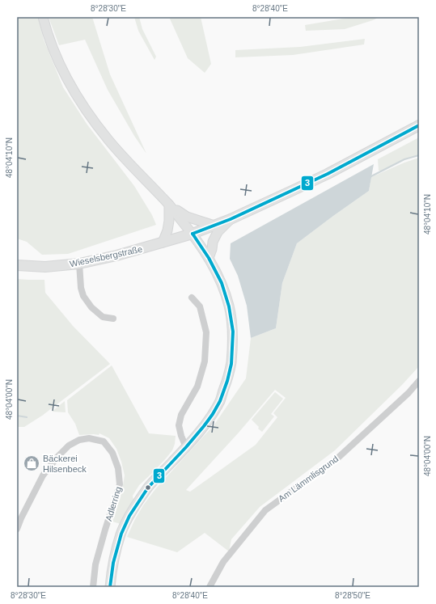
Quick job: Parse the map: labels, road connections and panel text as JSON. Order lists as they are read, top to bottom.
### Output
{
  "streets": {
    "main road": ["Wieselsbergstraße"],
    "street": ["Am Lämmlisgrund", "Adlerring"]
  },
  "places": {
    "shop": ["Bäckerei Hilsenbeck"]
  },
  "lines": ["transit line 3"],
  "coordinates": [
    "8°28'30\"E",
    "8°28'40\"E",
    "48°04'10\"N",
    "48°04'00\"N",
    "8°28'50\"E"
  ]
}
